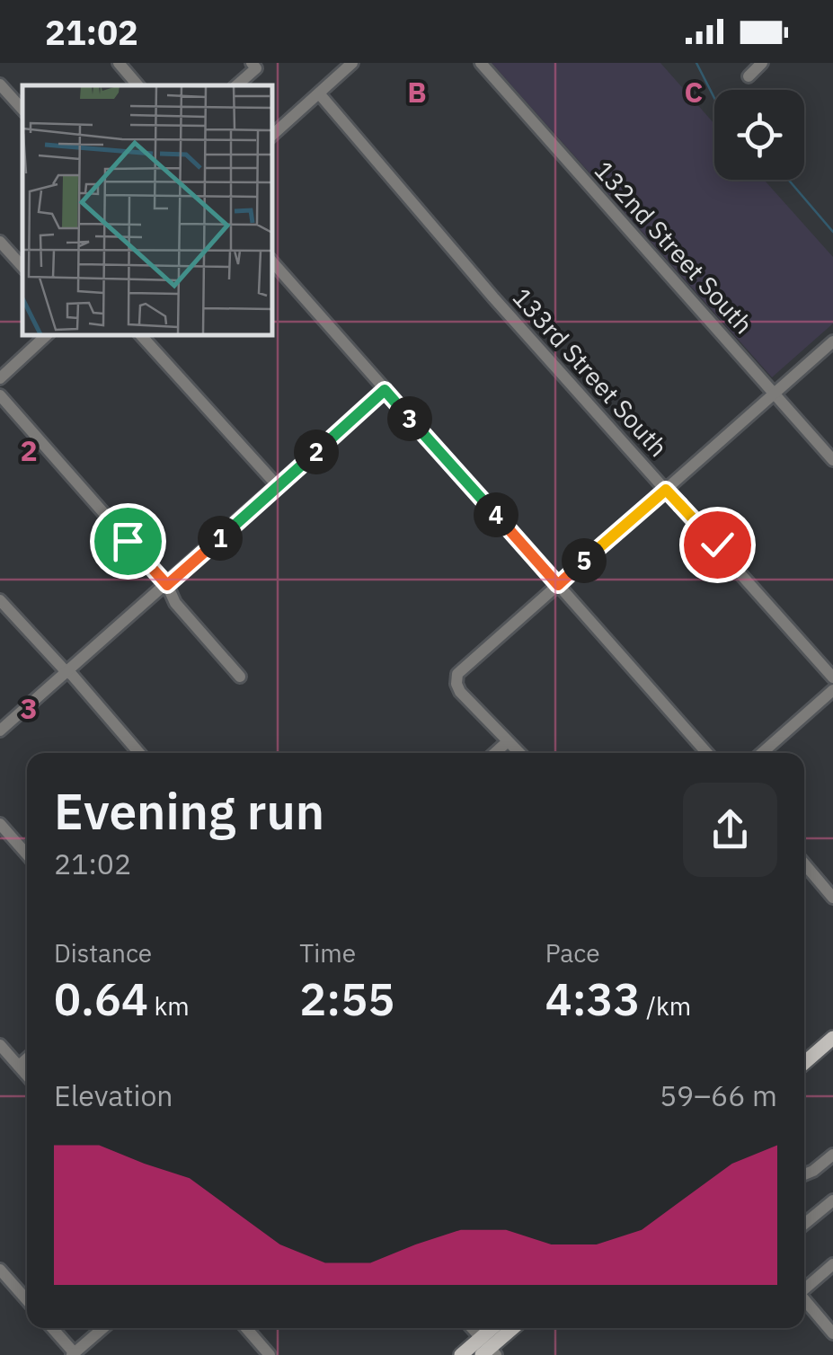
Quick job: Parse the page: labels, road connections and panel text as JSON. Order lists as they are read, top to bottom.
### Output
{
  "streets": {
    "street": ["132nd Street South", "133rd Street South"]
  },
  "page": {
    "status": "21:02",
    "pins": [
      "3",
      "2",
      "4",
      "1",
      "5"
    ],
    "heading": ["Evening run", "21:02"],
    "stats": [
      ["Distance", "0.64 km"],
      ["Time", "2:55"],
      ["Pace", "4:33 /km"]
    ],
    "chart": ["Elevation", "59–66 m"]
  },
  "grid": {
    "columns": ["B", "C"],
    "rows": ["2", "3"]
  }
}
